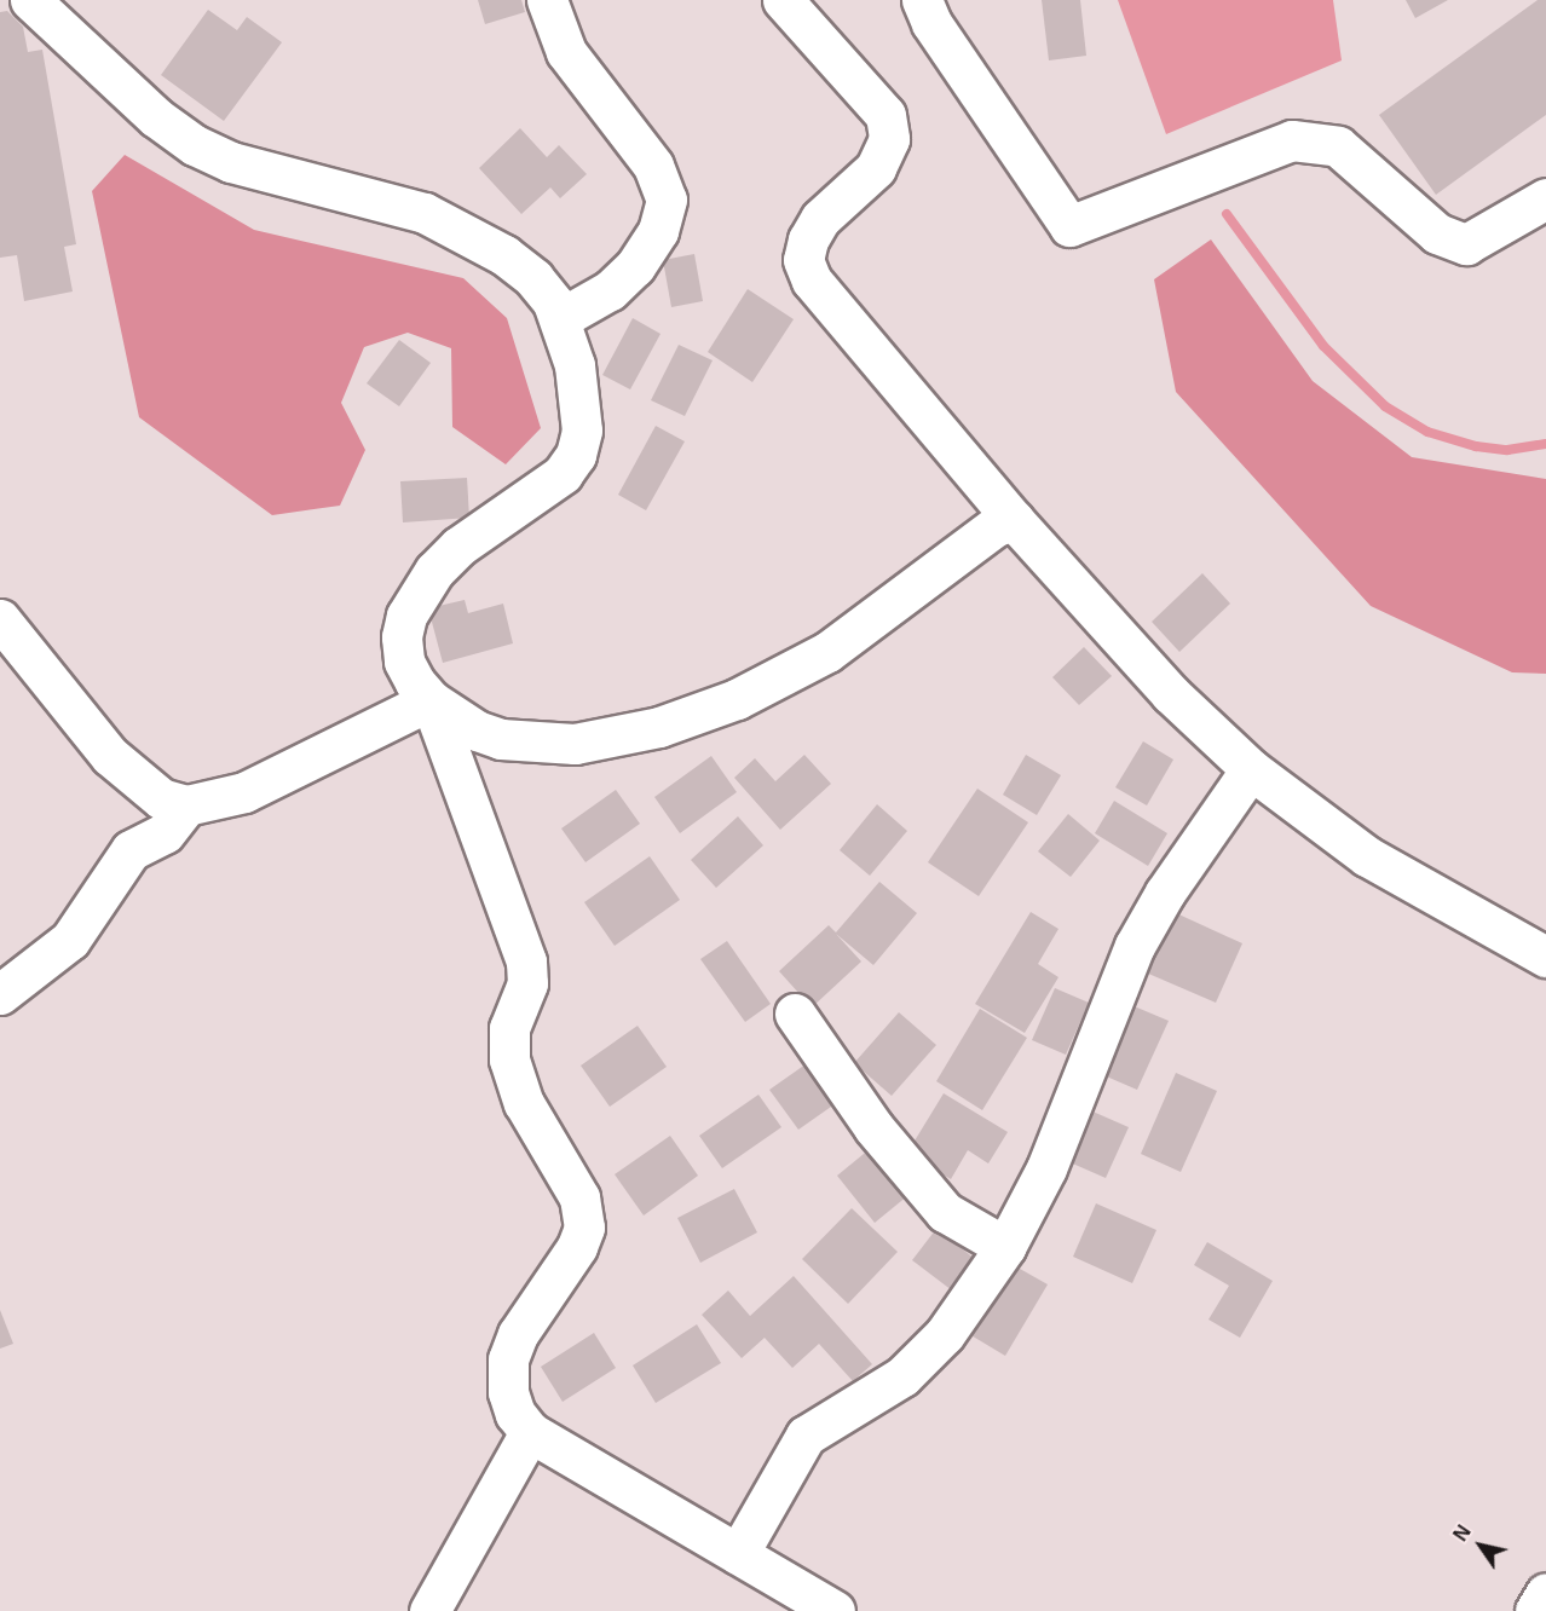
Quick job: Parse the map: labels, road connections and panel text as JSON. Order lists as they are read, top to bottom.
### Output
{
  "north": "top left"
}
